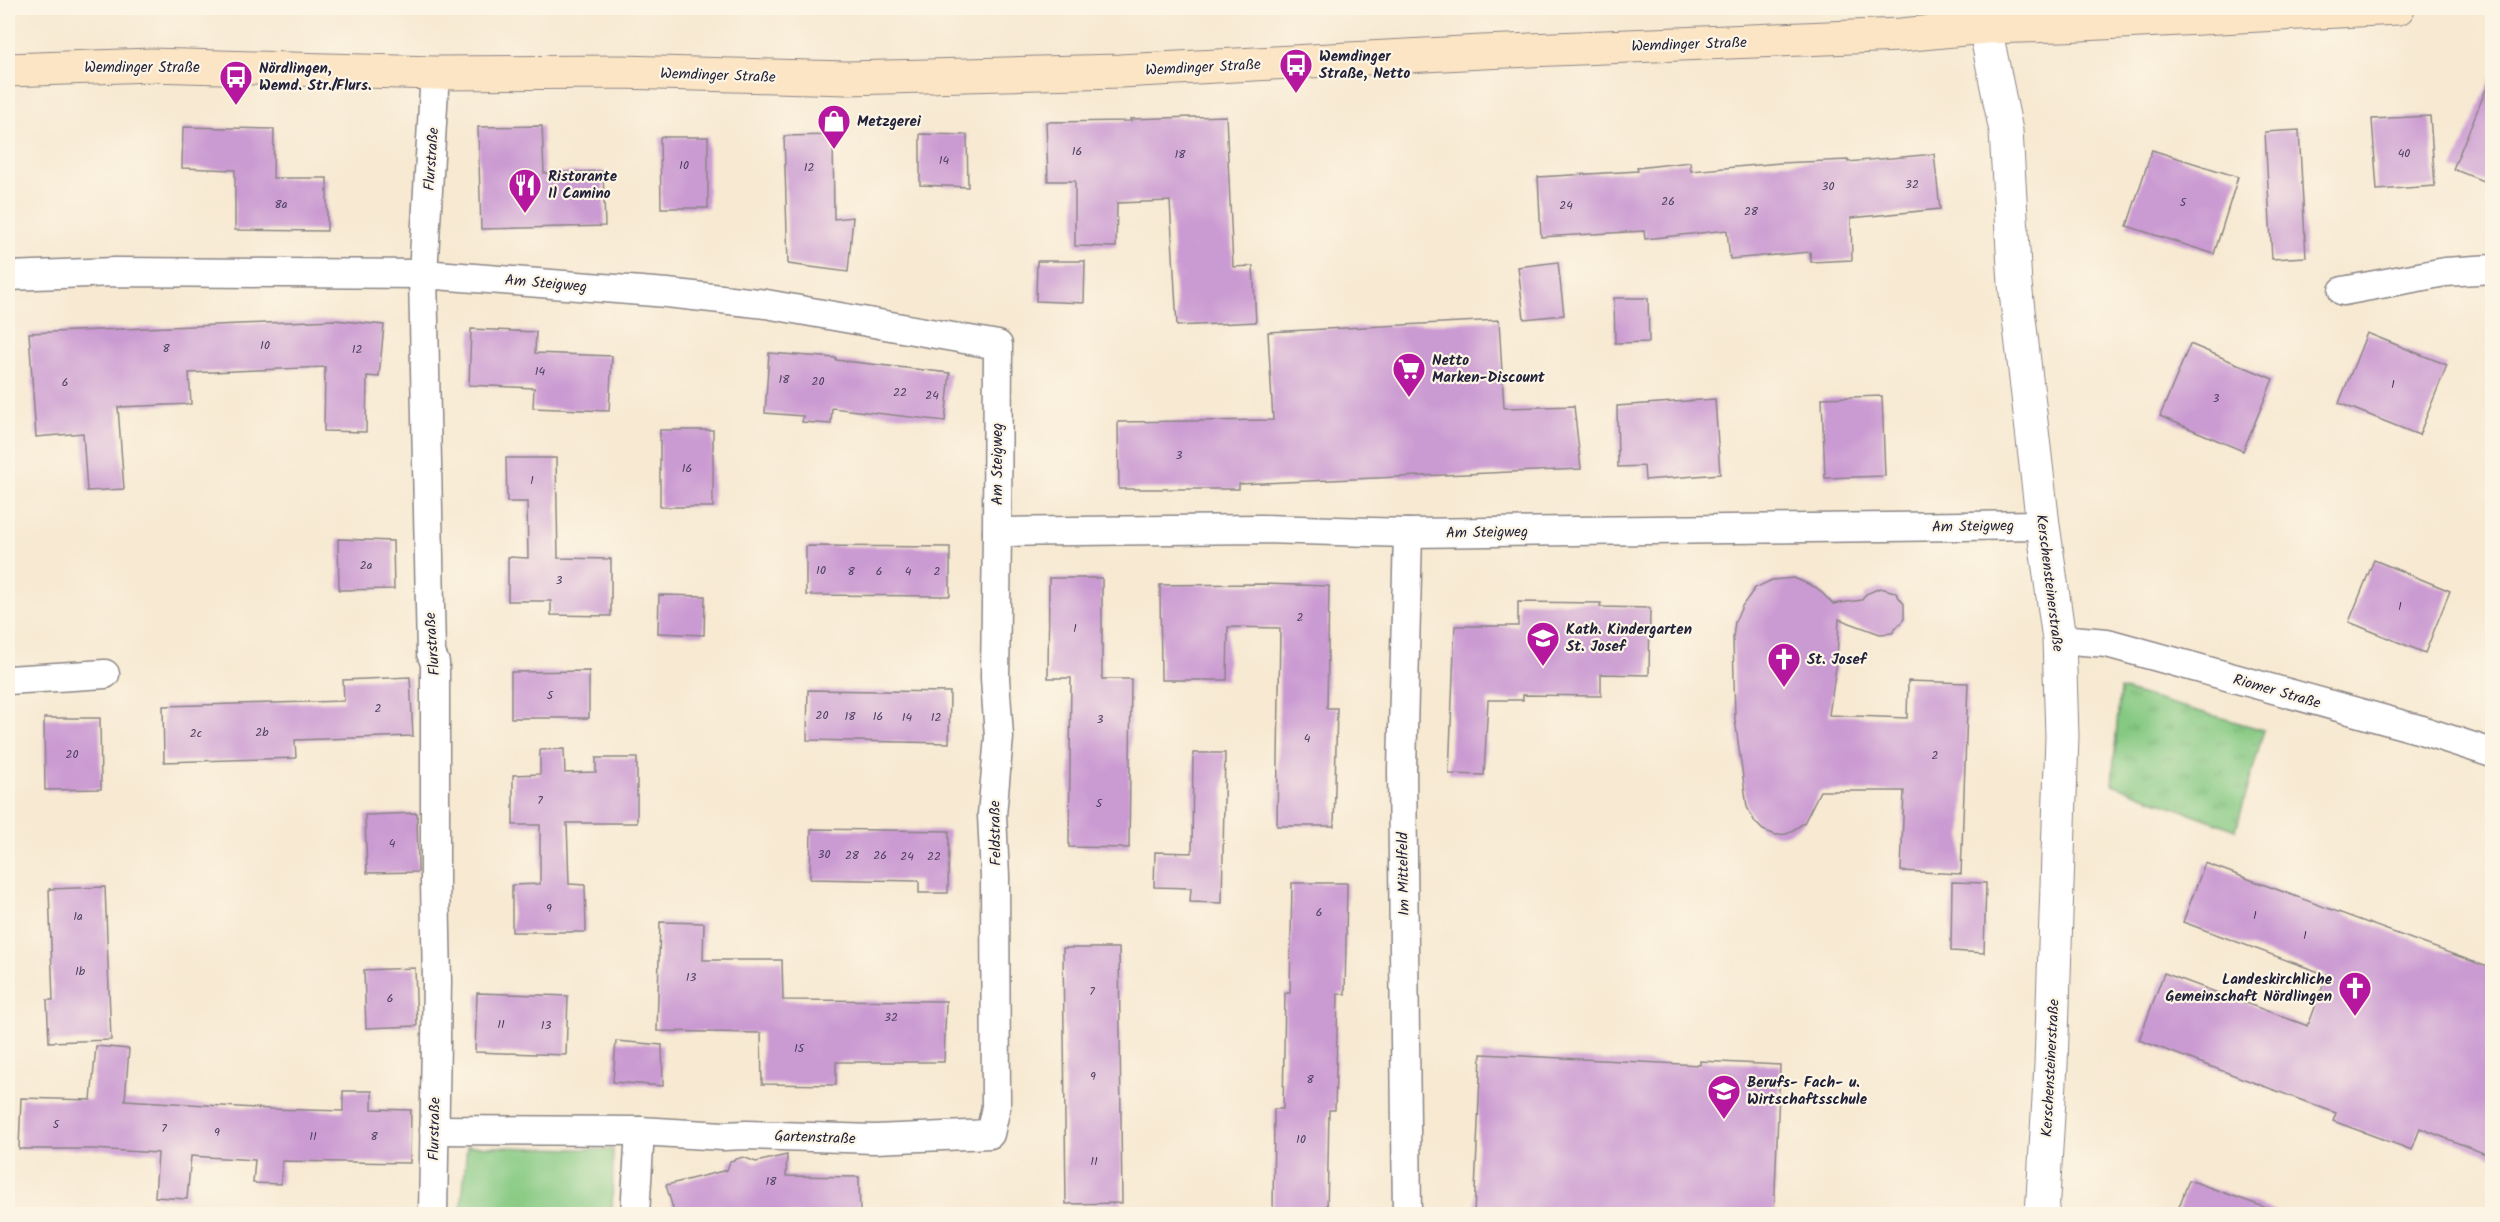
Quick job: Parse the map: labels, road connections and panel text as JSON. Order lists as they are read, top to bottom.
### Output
{
  "streets": {
    "main road": ["Wemdinger Straße"],
    "street": [
      "Flurstraße",
      "Am Steigweg",
      "Kerschensteinerstraße",
      "Riomer Straße",
      "Feldstraße",
      "Im Mittelfeld",
      "Gartenstraße"
    ]
  },
  "crossings": [
    ["Wemdinger Straße", "Flurstraße"],
    ["Wemdinger Straße", "Kerschensteinerstraße"],
    ["Flurstraße", "Am Steigweg"],
    ["Flurstraße", "Gartenstraße"],
    ["Am Steigweg", "Kerschensteinerstraße"],
    ["Am Steigweg", "Feldstraße"],
    ["Am Steigweg", "Im Mittelfeld"],
    ["Kerschensteinerstraße", "Riomer Straße"],
    ["Feldstraße", "Gartenstraße"]
  ],
  "places": {
    "bus stop": ["Wemdinger Straße, Netto", "Nördlingen, Wemd. Str./Flurs."],
    "shop": ["Metzgerei"],
    "restaurant": ["Ristorante Il Camino"],
    "supermarket": ["Netto Marken-Discount"],
    "school or university": ["Kath. Kindergarten St. Josef", "Berufs- Fach- u. Wirtschaftsschule"],
    "church": ["St. Josef", "Landeskirchliche Gemeinschaft Nördlingen"]
  },
  "house_numbers": [
    "16",
    "40",
    "18",
    "14",
    "10",
    "12",
    "32",
    "30",
    "26",
    "5",
    "8a",
    "24",
    "28",
    "10",
    "8",
    "12",
    "14",
    "18",
    "20",
    "6",
    "1",
    "22",
    "24",
    "3",
    "3",
    "16",
    "1",
    "2a",
    "10",
    "8",
    "6",
    "4",
    "2",
    "3",
    "1",
    "2",
    "1",
    "5",
    "2",
    "20",
    "18",
    "16",
    "14",
    "12",
    "3",
    "2b",
    "2c",
    "4",
    "20",
    "2",
    "7",
    "5",
    "4",
    "30",
    "28",
    "26",
    "24",
    "22",
    "9",
    "6",
    "1",
    "1a",
    "1",
    "1b",
    "13",
    "7",
    "6",
    "32",
    "11",
    "13",
    "15",
    "9",
    "8",
    "5",
    "7",
    "9",
    "11",
    "8",
    "10",
    "11",
    "18"
  ]
}
